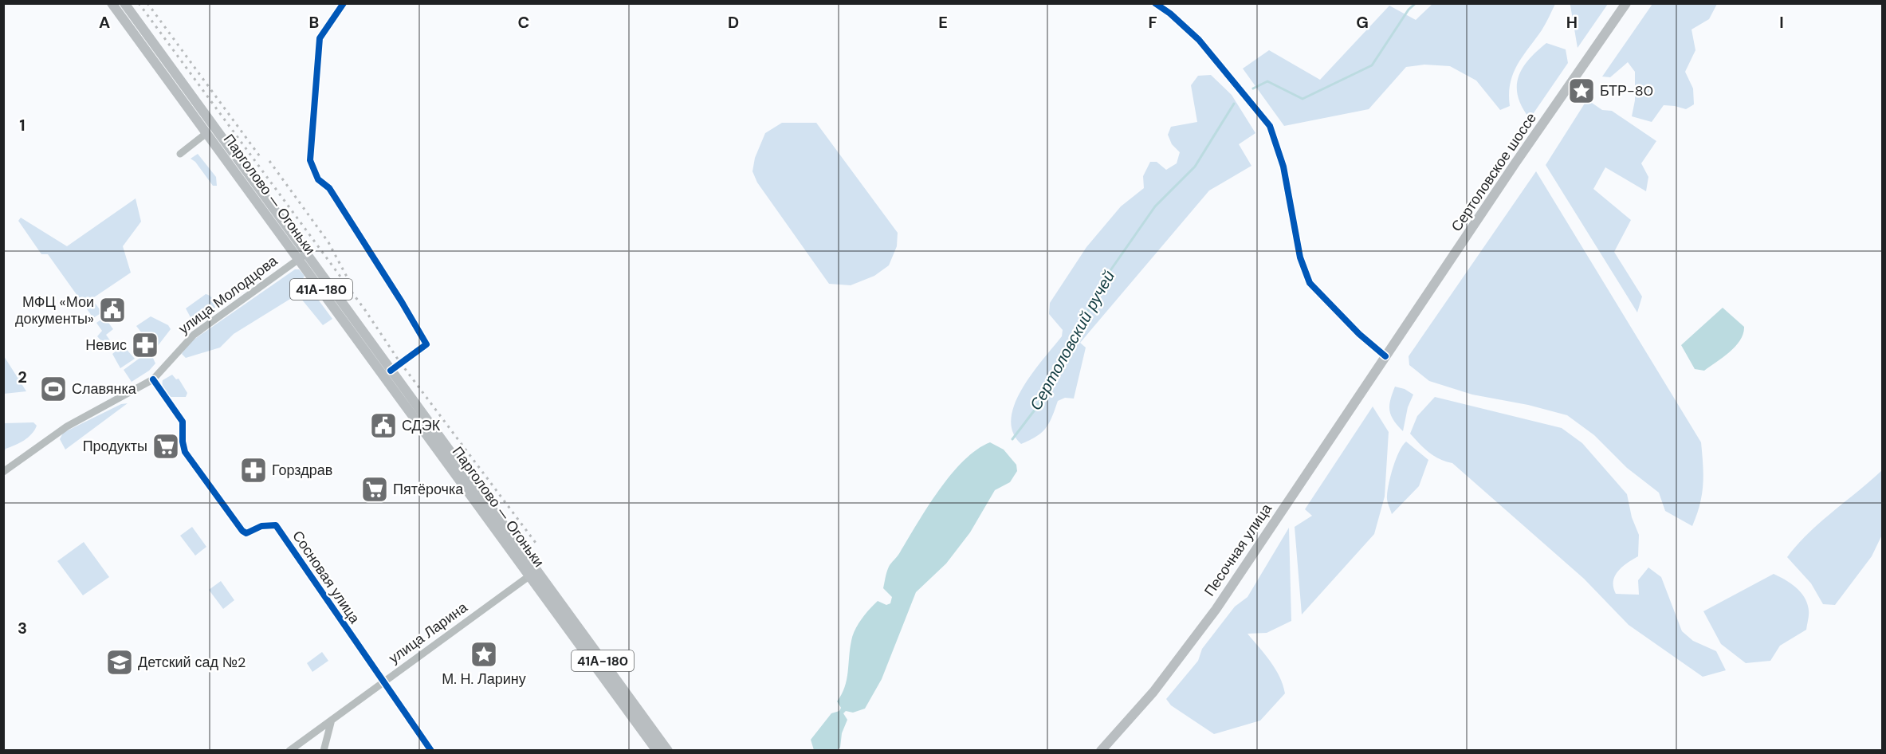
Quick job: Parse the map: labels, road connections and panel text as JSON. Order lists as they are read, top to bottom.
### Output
{
  "streets": {
    "main road": [
      "Сертоловское шоссе",
      "Парголово — Огоньки",
      "41А-180",
      "Песочная улица"
    ],
    "street": ["улица Молодцова", "Сосновая улица", "улица Ларина"]
  },
  "crossings": [
    ["Сертоловское шоссе", "Песочная улица"],
    ["Парголово — Огоньки", "улица Молодцова"],
    ["Парголово — Огоньки", "улица Ларина"],
    ["улица Молодцова", "Сосновая улица"],
    ["Сосновая улица", "улица Ларина"]
  ],
  "water": ["Сертоловский ручей"],
  "places": {
    "place": ["БТР-80", "М. Н. Ларину"],
    "public building": ["МФЦ «Мои документы»", "СДЭК"],
    "pharmacy": ["Невис", "Горздрав"],
    "sports": ["Славянка"],
    "supermarket": ["Продукты", "Пятёрочка"],
    "school or university": ["Детский сад №2"]
  },
  "grid": {
    "columns": [
      "A",
      "B",
      "C",
      "D",
      "E",
      "F",
      "G",
      "H",
      "I"
    ],
    "rows": ["1", "2", "3"]
  }
}
